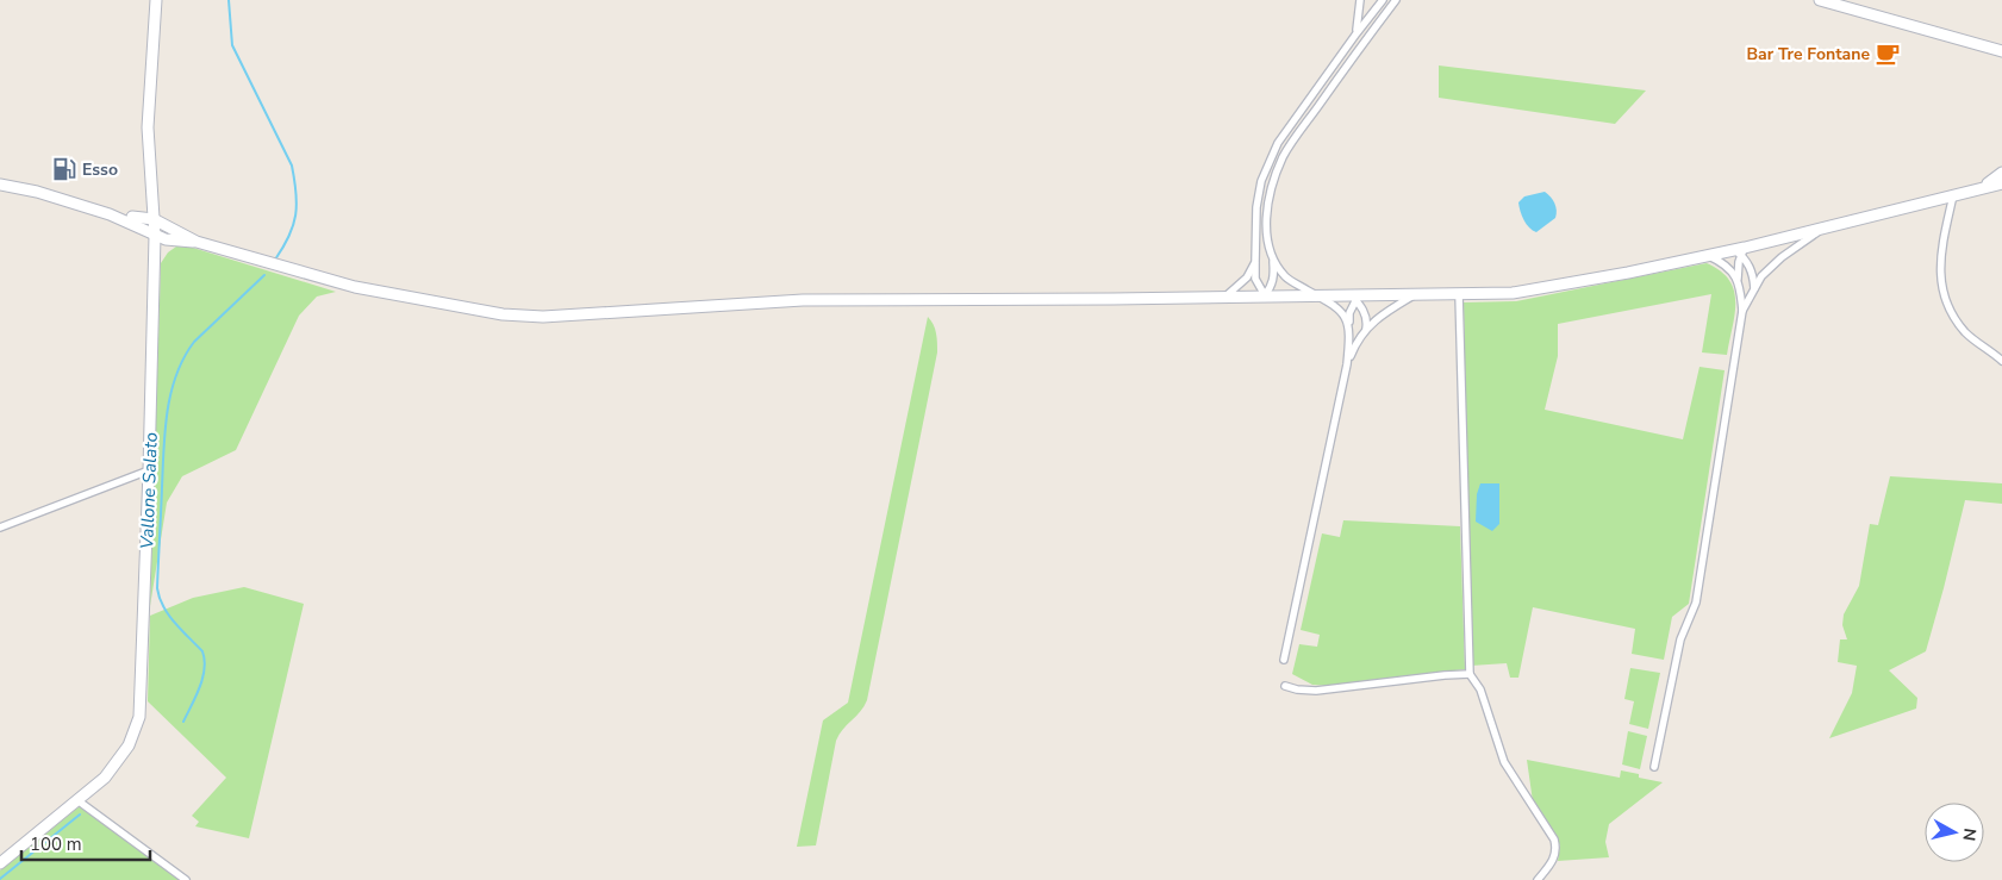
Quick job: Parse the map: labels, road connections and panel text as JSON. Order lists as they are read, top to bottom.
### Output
{
  "water": ["Vallone Salato"],
  "places": {
    "cafe": ["Bar Tre Fontane"],
    "fuel station": ["Esso"]
  },
  "scale_bar": "100 m",
  "north": "right"
}
